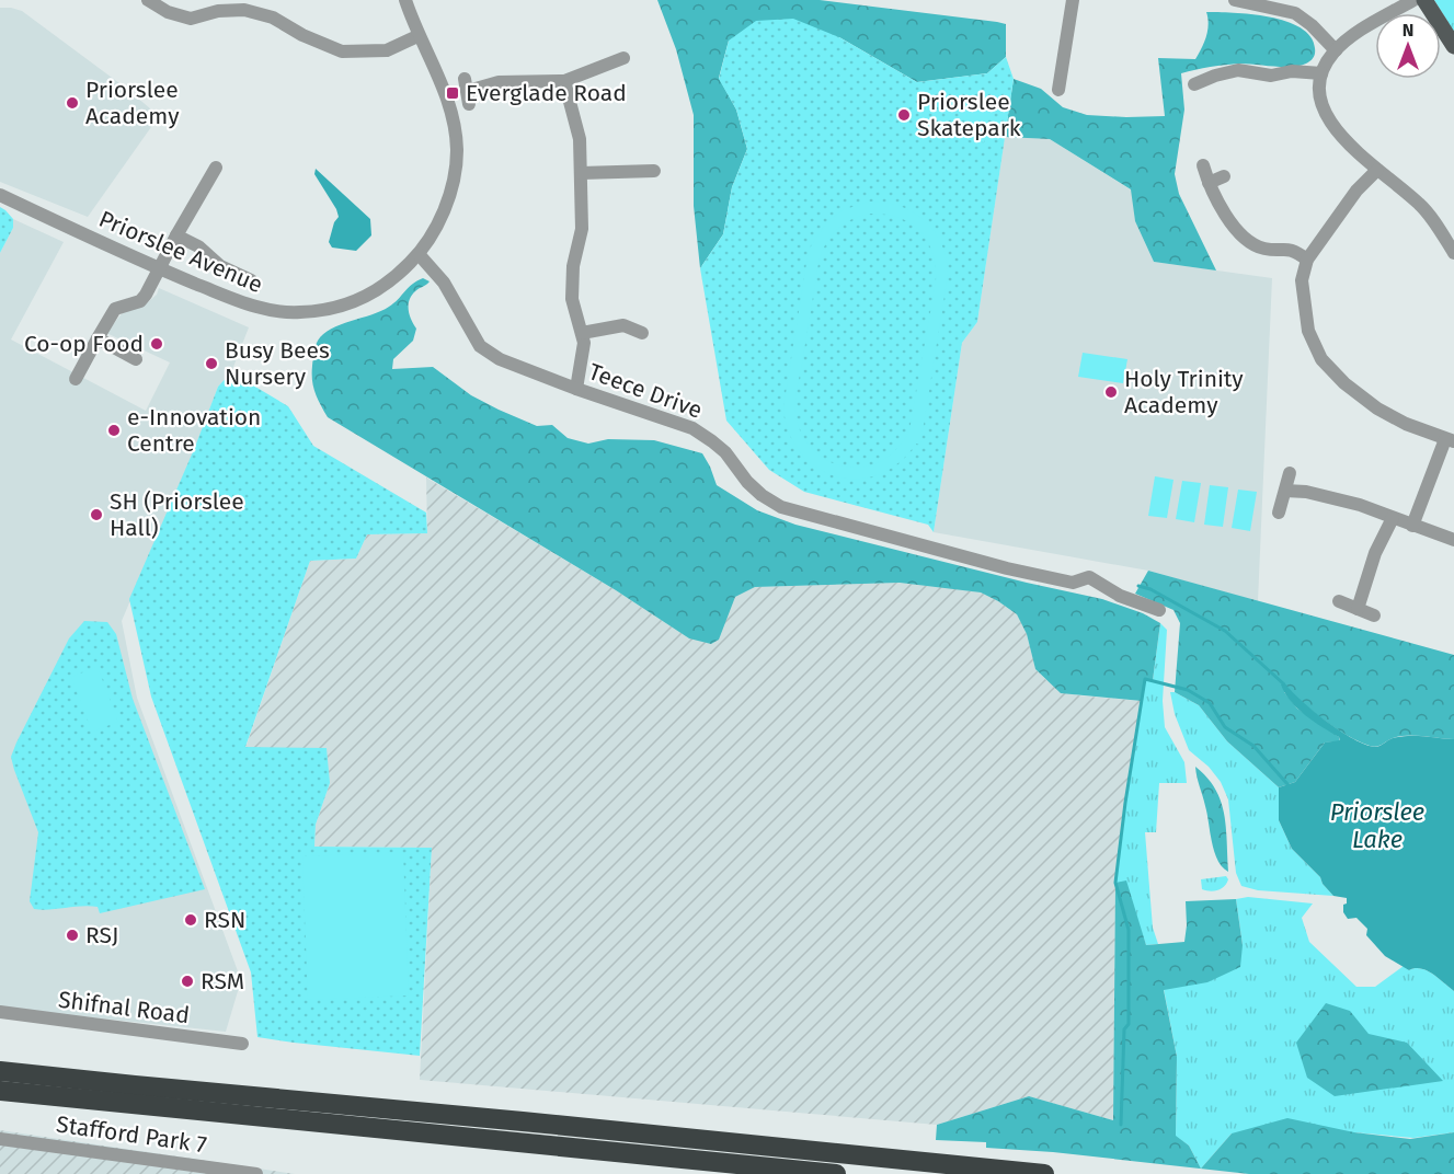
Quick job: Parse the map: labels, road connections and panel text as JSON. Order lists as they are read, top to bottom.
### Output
{
  "streets": {
    "street": [
      "Priorslee Avenue",
      "Teece Drive",
      "Shifnal Road",
      "Stafford Park 7"
    ]
  },
  "crossings": [
    ["Priorslee Avenue", "Teece Drive"]
  ],
  "water": ["Priorslee Lake"],
  "places": {
    "transit": ["Everglade Road"],
    "other": [
      "Priorslee Academy",
      "Priorslee Skatepark",
      "Co-op Food",
      "Busy Bees Nursery",
      "Holy Trinity Academy",
      "e-Innovation Centre",
      "SH (Priorslee Hall)",
      "RSN",
      "RSJ",
      "RSM"
    ]
  },
  "north": "top"
}
